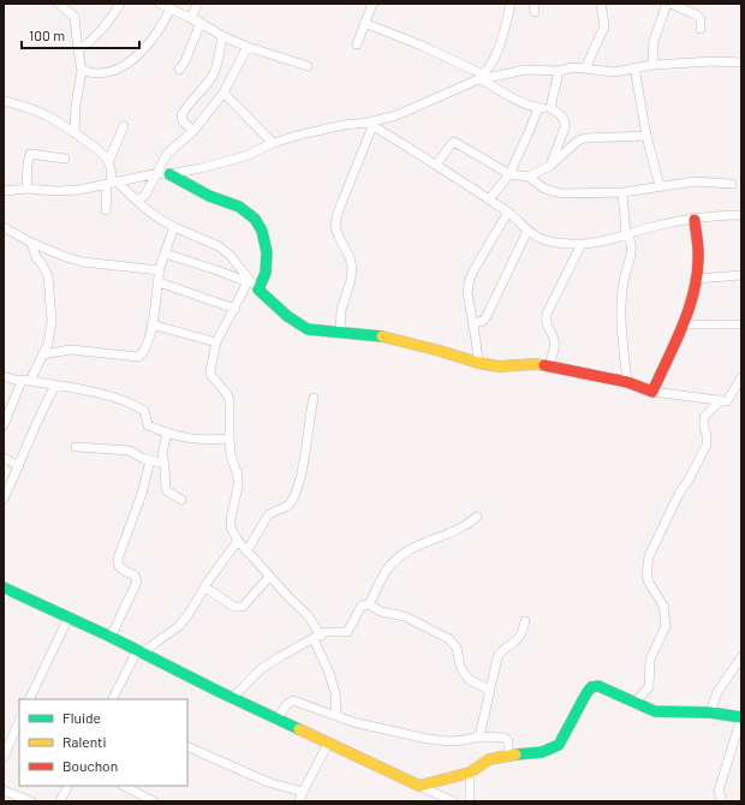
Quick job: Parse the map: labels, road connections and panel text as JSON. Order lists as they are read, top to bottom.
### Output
{
  "legend": ["Fluide", "Ralenti", "Bouchon"],
  "scale_bar": "100 m"
}
